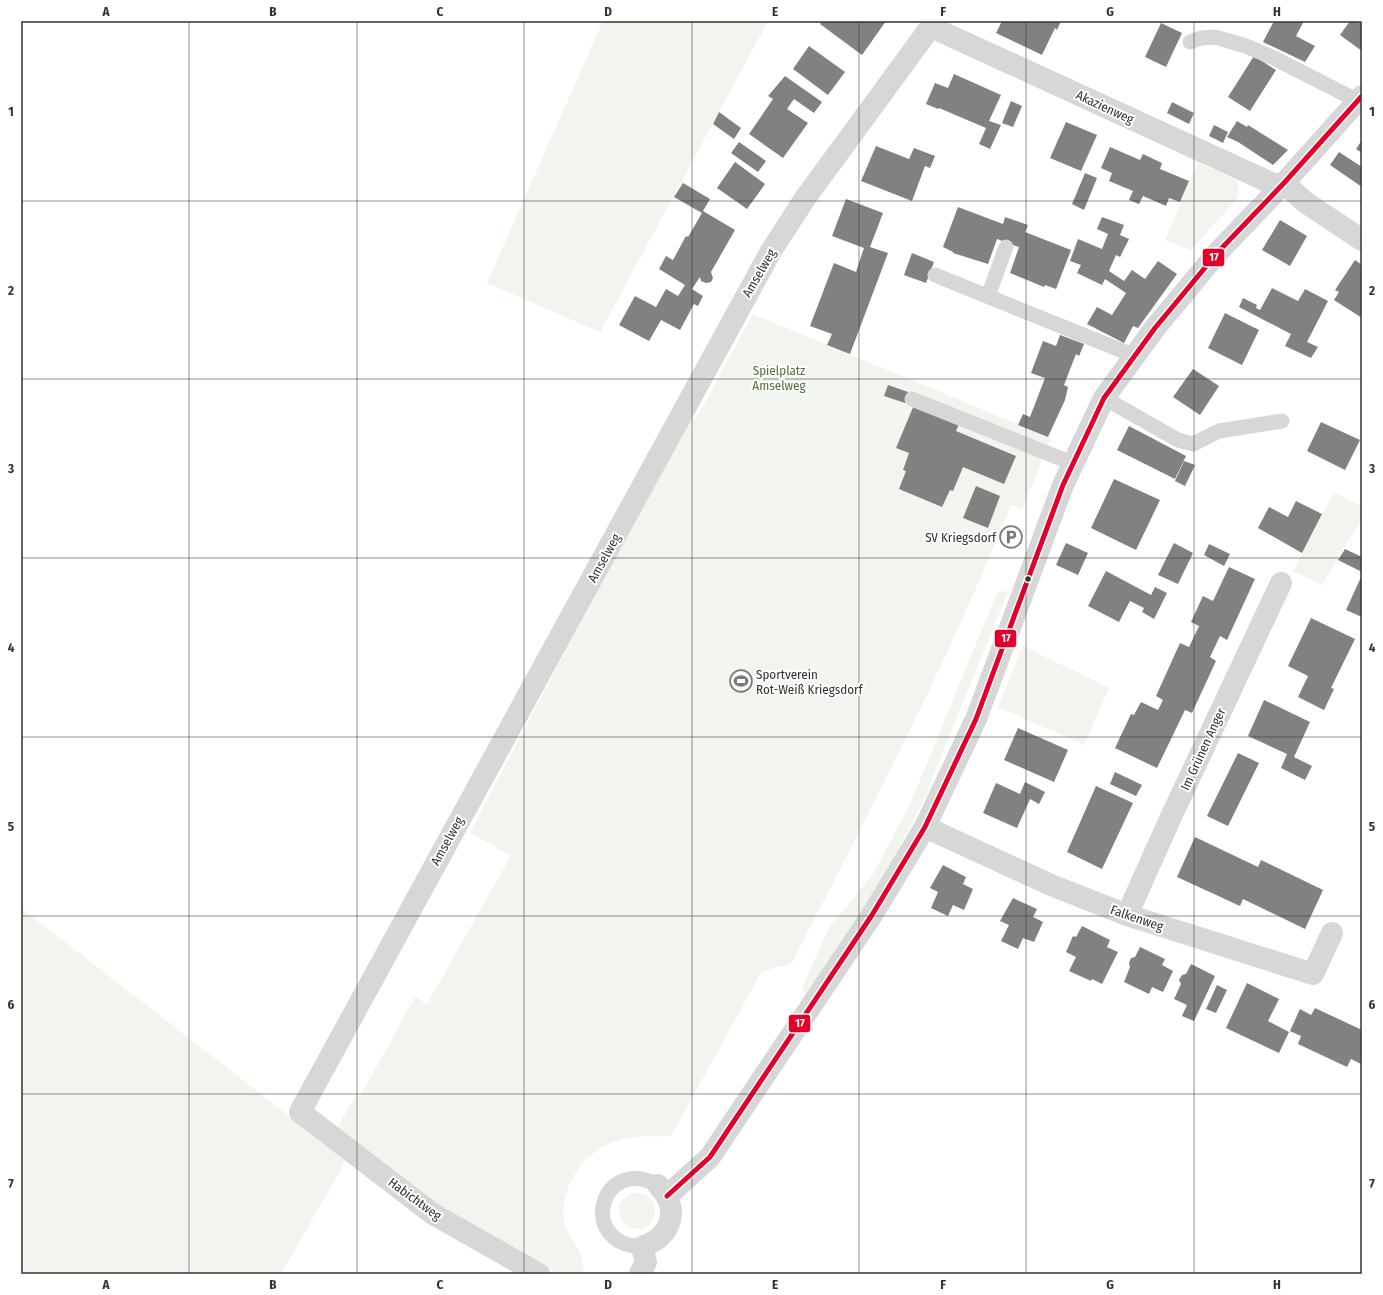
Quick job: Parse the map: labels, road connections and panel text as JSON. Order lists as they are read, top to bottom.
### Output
{
  "streets": {
    "street": [
      "Akazienweg",
      "Amselweg",
      "Im Grünen Anger",
      "Falkenweg",
      "Habichtweg"
    ]
  },
  "crossings": [
    ["Akazienweg", "Amselweg"],
    ["Amselweg", "Habichtweg"],
    ["Im Grünen Anger", "Falkenweg"]
  ],
  "parks": ["Spielplatz Amselweg"],
  "places": {
    "parking": ["SV Kriegsdorf"],
    "sports": ["Sportverein Rot-Weiß Kriegsdorf"]
  },
  "lines": ["transit line 17"],
  "grid": {
    "columns": [
      "A",
      "B",
      "C",
      "D",
      "E",
      "F",
      "G",
      "H"
    ],
    "rows": [
      "1",
      "2",
      "3",
      "4",
      "5",
      "6",
      "7"
    ]
  }
}
